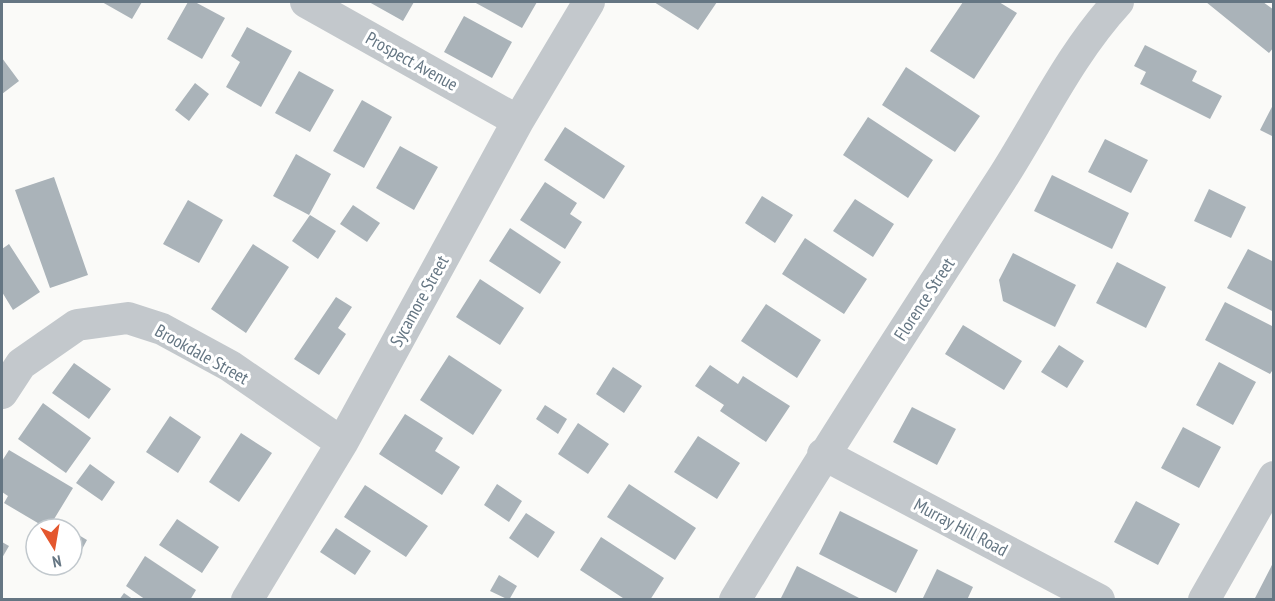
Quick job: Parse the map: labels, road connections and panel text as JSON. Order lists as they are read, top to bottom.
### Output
{
  "streets": {
    "street": [
      "Prospect Avenue",
      "Florence Street",
      "Sycamore Street",
      "Brookdale Street",
      "Murray Hill Road"
    ]
  },
  "crossings": [
    ["Prospect Avenue", "Sycamore Street"],
    ["Florence Street", "Murray Hill Road"],
    ["Sycamore Street", "Brookdale Street"]
  ],
  "north": "bottom"
}
